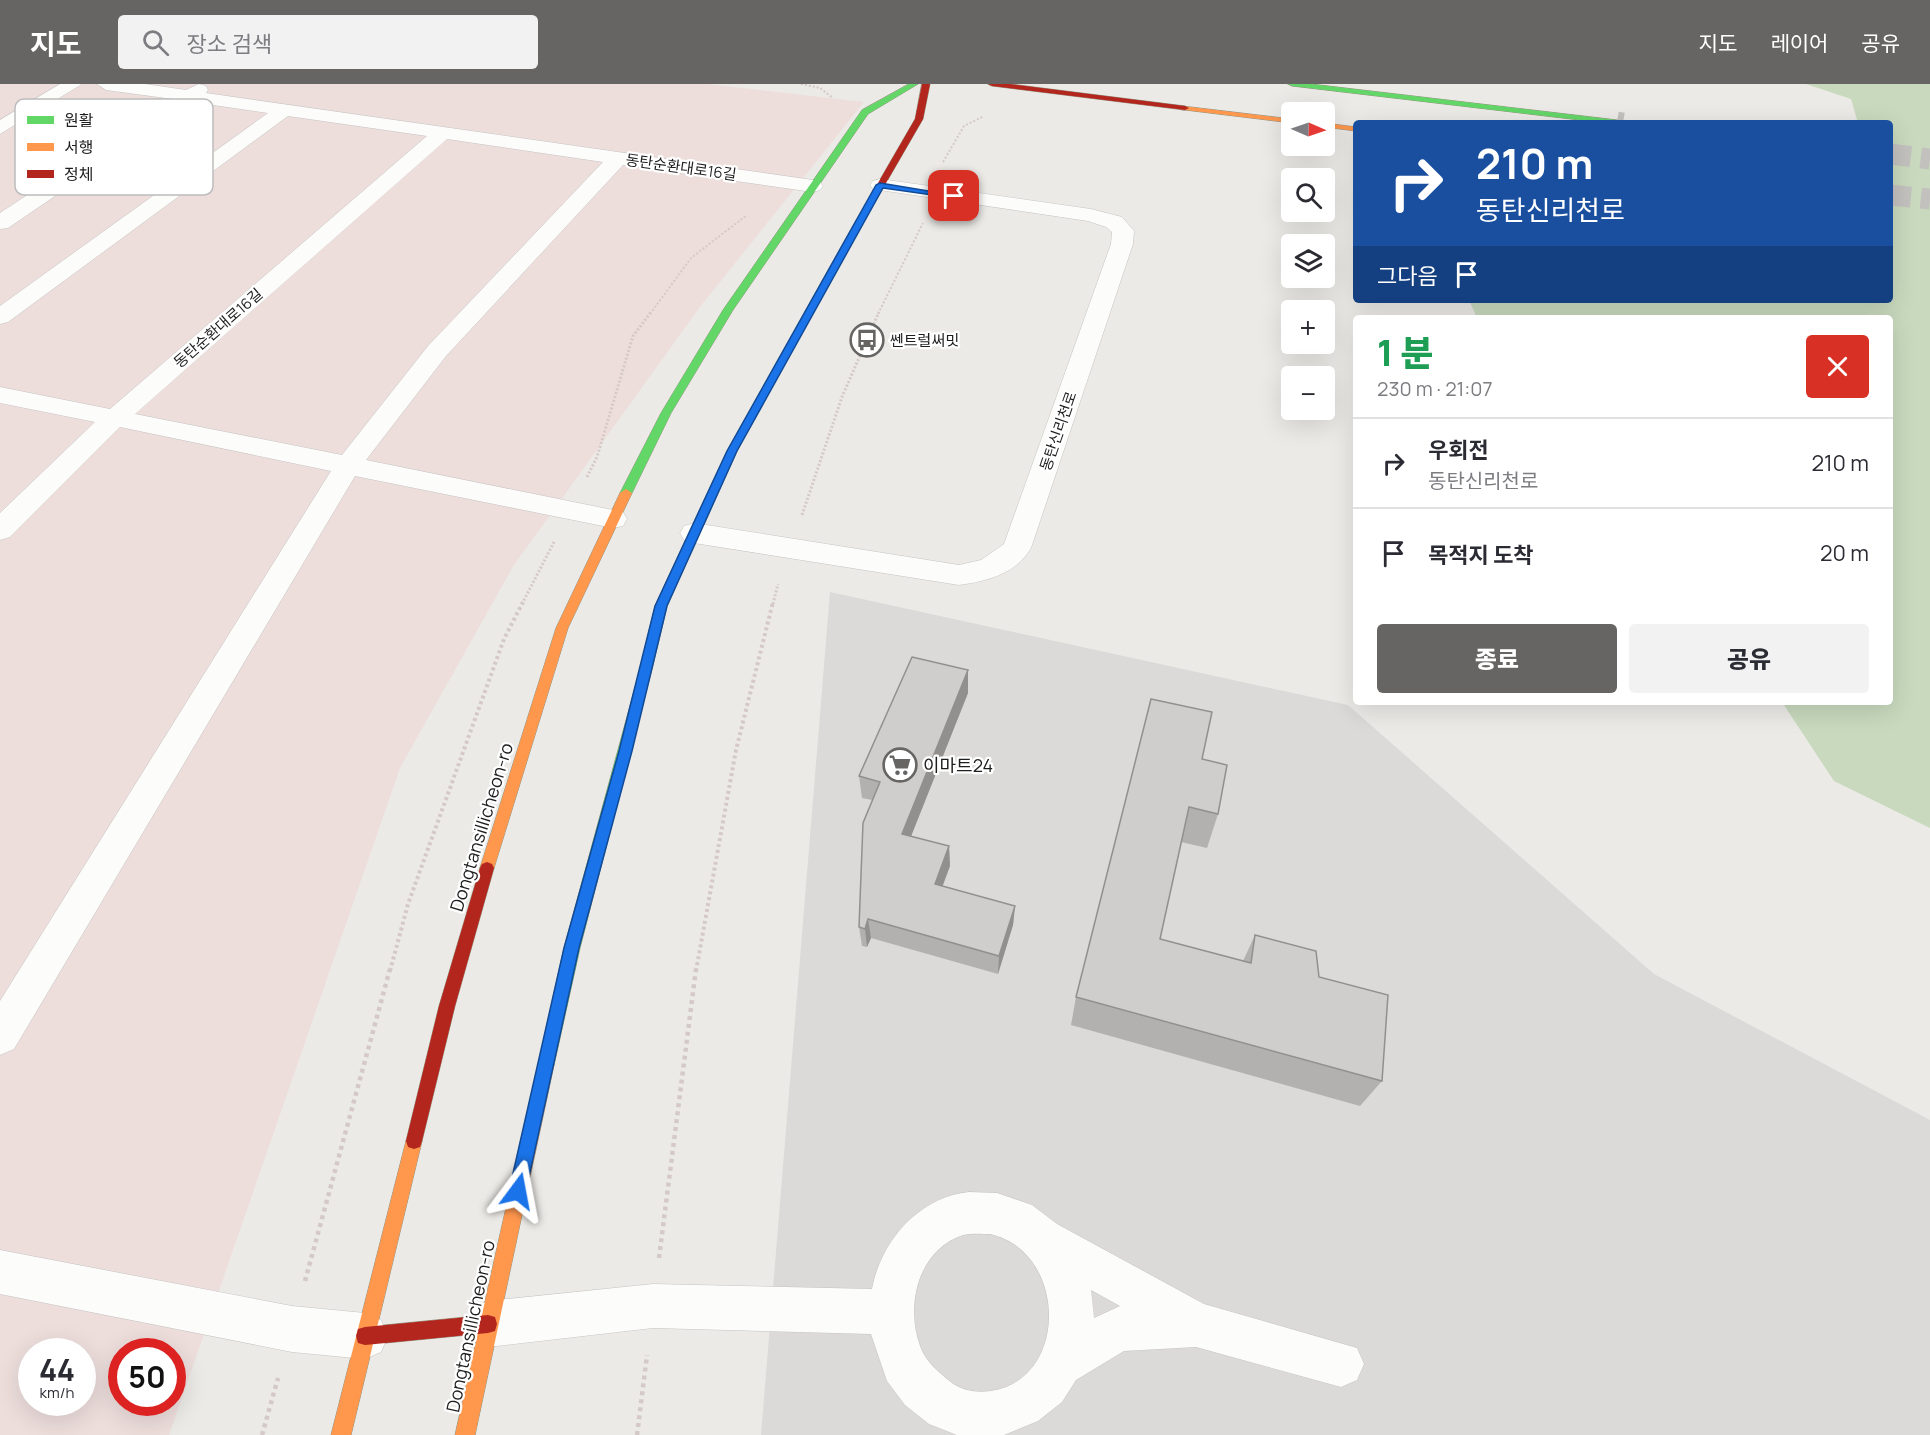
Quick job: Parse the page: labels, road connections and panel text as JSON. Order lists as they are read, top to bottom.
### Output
{
  "streets": {
    "main road": ["Dongtansillicheon-ro"],
    "street": ["동탄순환대로16길", "동탄신리천로"]
  },
  "crossings": [
    ["동탄신리천로", "Dongtansillicheon-ro"]
  ],
  "places": {
    "bus stop": ["쎈트럴써밋"],
    "supermarket": ["이마트24"]
  },
  "legend": ["원활", "서행", "정체"],
  "north": "right",
  "page": {
    "header": "지도",
    "search": "장소 검색",
    "nav": ["지도", "레이어", "공유"],
    "map_buttons": ["+", "−"],
    "turn": ["210 m", "동탄신리천로"],
    "then": "그다음",
    "heading": ["1 분", "230 m · 21:07"],
    "list": [
      {
        "name": "우회전",
        "note": "동탄신리천로",
        "value": "210 m"
      },
      {
        "name": "목적지 도착",
        "value": "20 m"
      }
    ],
    "buttons": ["종료", "공유"],
    "speed": "44 km/h",
    "limit": "50"
  }
}
